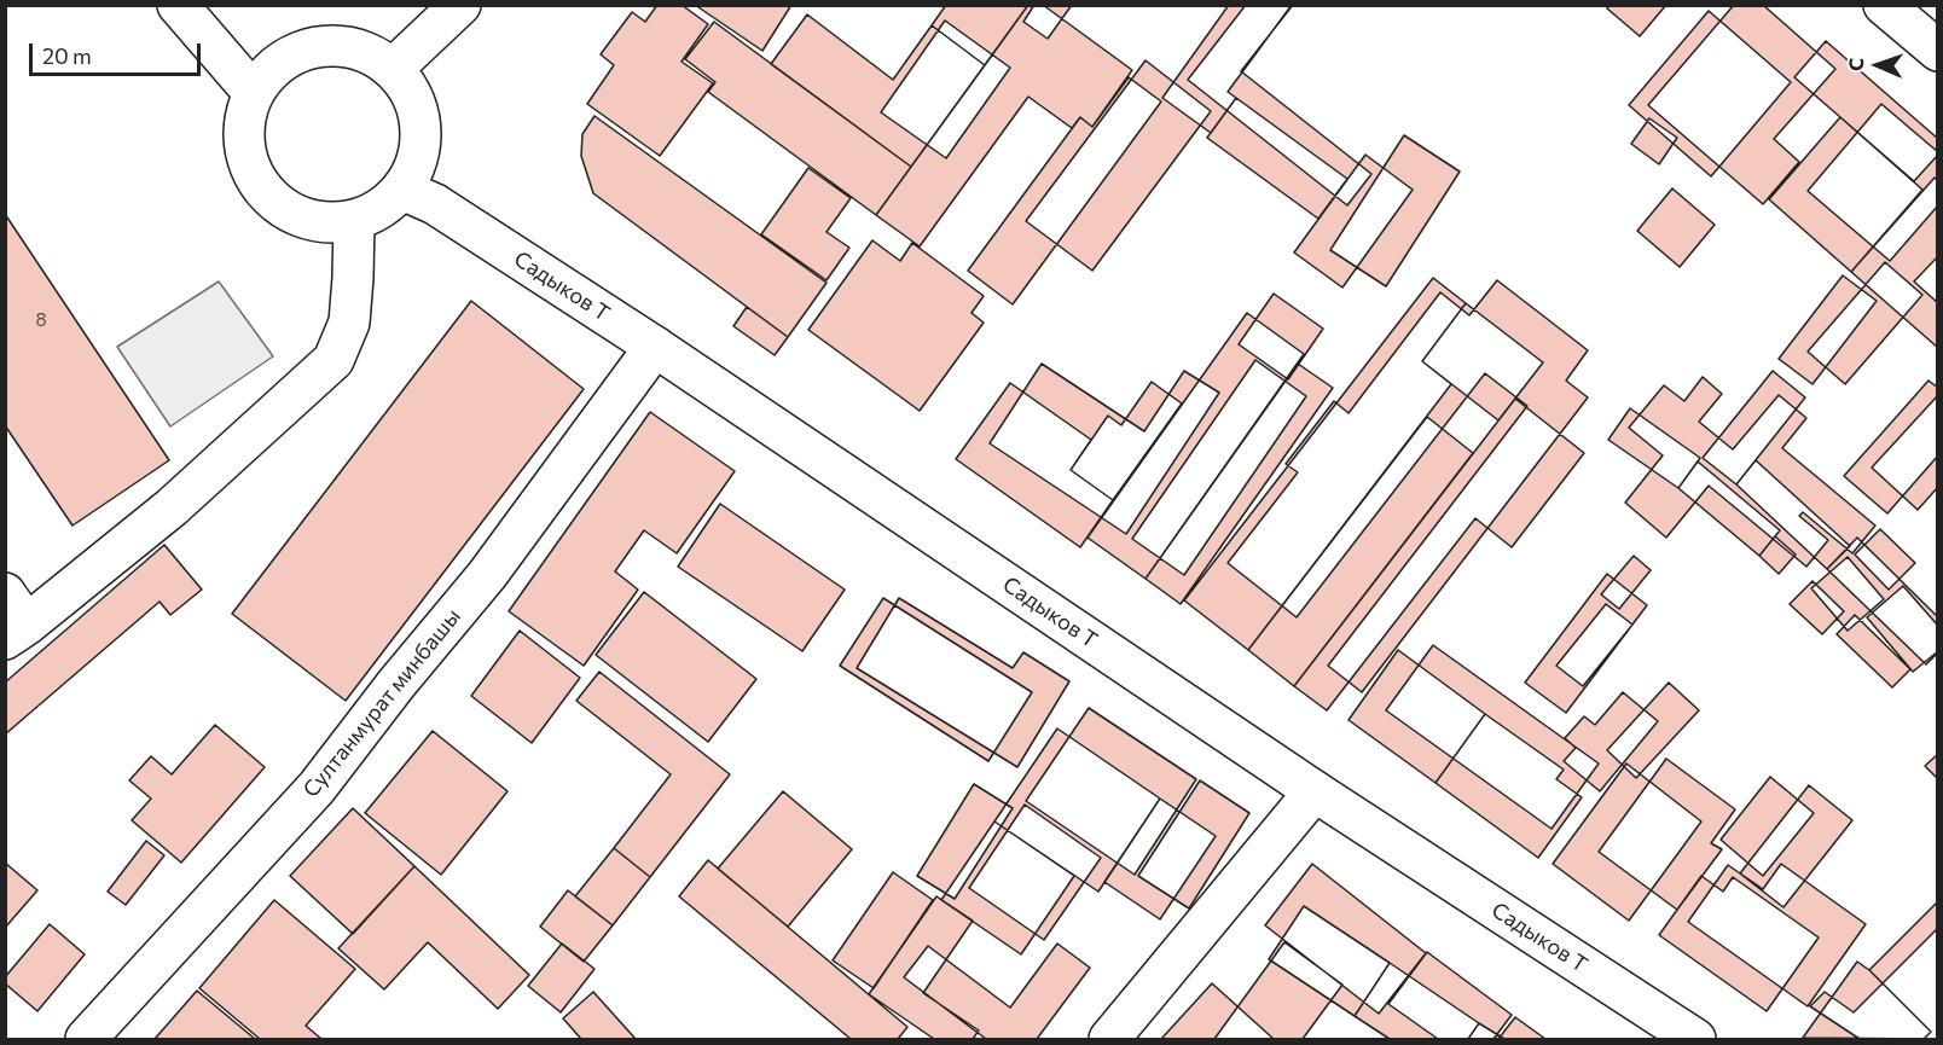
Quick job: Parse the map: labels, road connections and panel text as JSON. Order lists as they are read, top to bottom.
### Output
{
  "streets": {
    "main road": ["Садыков Т", "Султанмурат минбашы"]
  },
  "crossings": [
    ["Садыков Т", "Султанмурат минбашы"]
  ],
  "house_numbers": ["8"],
  "scale_bar": "20 m",
  "north": "left"
}
